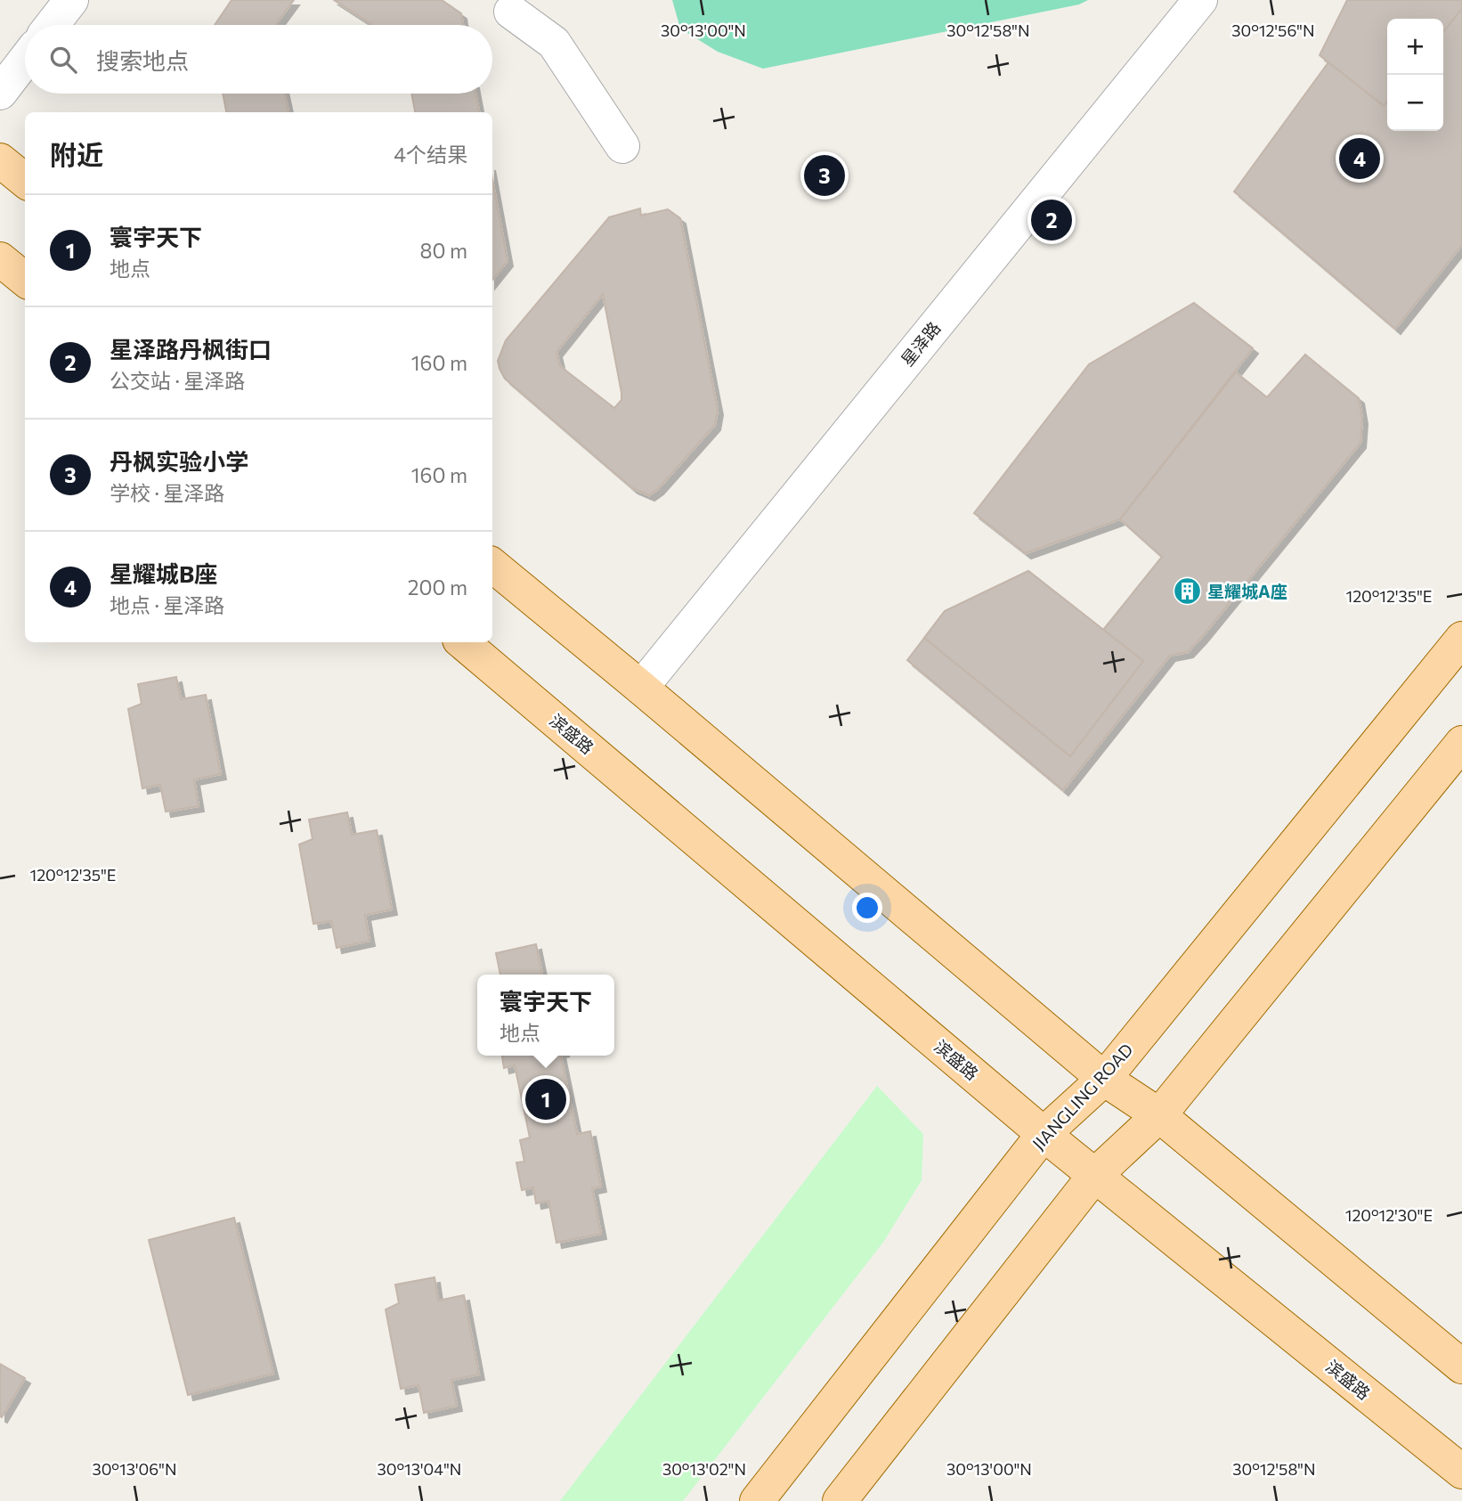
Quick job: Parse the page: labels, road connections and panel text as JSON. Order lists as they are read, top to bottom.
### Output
{
  "streets": {
    "main road": ["滨盛路", "JIANGLING ROAD"],
    "street": ["星泽路"]
  },
  "crossings": [
    ["滨盛路", "JIANGLING ROAD"]
  ],
  "places": {
    "building": ["星耀城A座"]
  },
  "page": {
    "map_buttons": ["+", "−"],
    "search": "搜索地点",
    "heading": ["附近", "4个结果"],
    "pins": [
      "4",
      "3",
      "2",
      "1"
    ],
    "list": [
      {
        "mark": "1",
        "name": "寰宇天下",
        "note": "地点",
        "value": "80 m"
      },
      {
        "mark": "2",
        "name": "星泽路丹枫街口",
        "note": "公交站 · 星泽路",
        "value": "160 m"
      },
      {
        "mark": "3",
        "name": "丹枫实验小学",
        "note": "学校 · 星泽路",
        "value": "160 m"
      },
      {
        "mark": "4",
        "name": "星耀城B座",
        "note": "地点 · 星泽路",
        "value": "200 m"
      }
    ],
    "popup": ["寰宇天下", "地点"]
  },
  "coordinates": [
    "30°13'00\"N",
    "30°12'58\"N",
    "30°12'56\"N",
    "120°12'35\"E",
    "120°12'30\"E",
    "30°13'06\"N",
    "30°13'04\"N",
    "30°13'02\"N"
  ]
}
